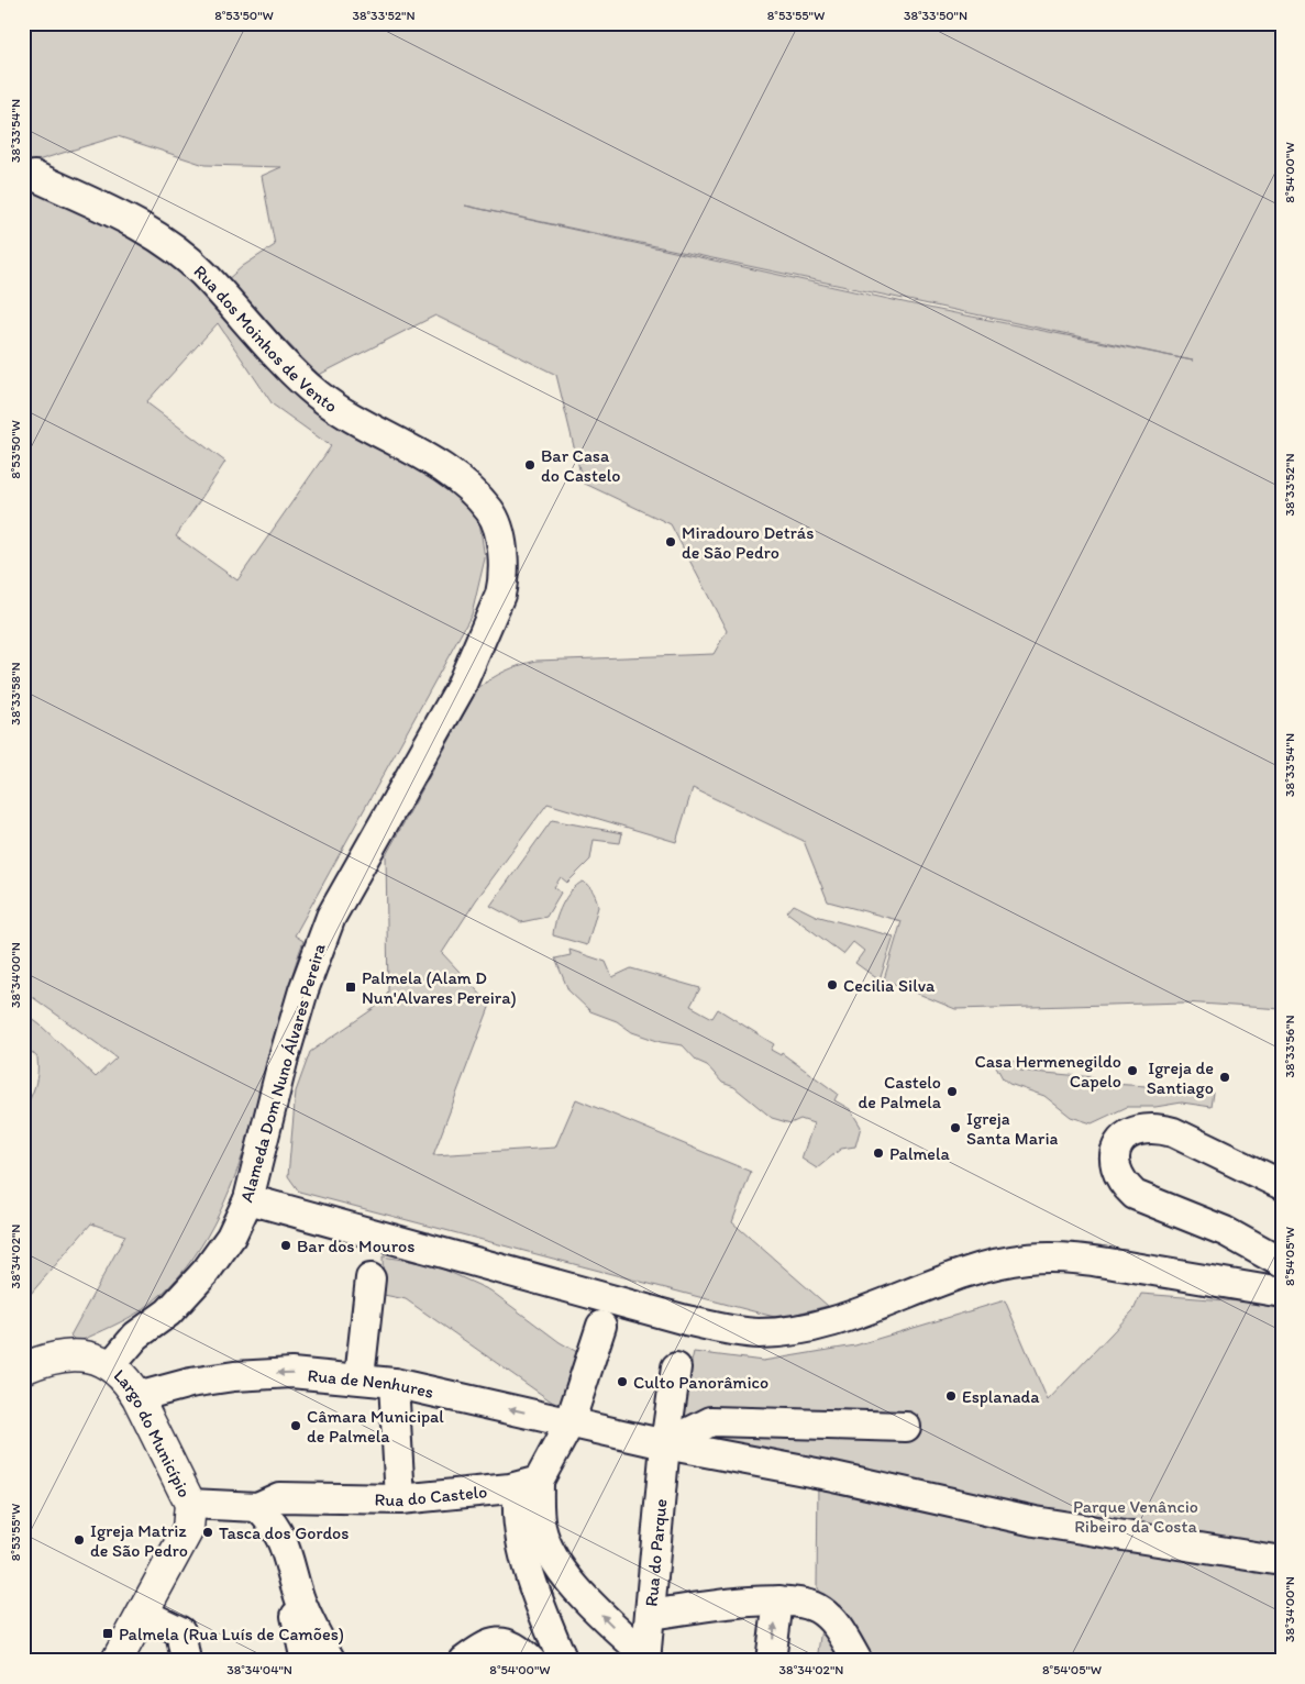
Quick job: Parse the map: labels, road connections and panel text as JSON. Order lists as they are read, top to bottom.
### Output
{
  "streets": {
    "street": [
      "Rua dos Moinhos de Vento",
      "Alameda Dom Nuno Álvares Pereira",
      "Rua de Nenhures",
      "Largo do Município",
      "Rua do Castelo",
      "Rua do Parque"
    ]
  },
  "crossings": [
    ["Rua dos Moinhos de Vento", "Alameda Dom Nuno Álvares Pereira"],
    ["Alameda Dom Nuno Álvares Pereira", "Largo do Município"],
    ["Rua de Nenhures", "Largo do Município"],
    ["Rua de Nenhures", "Rua do Parque"],
    ["Largo do Município", "Rua do Castelo"]
  ],
  "parks": ["Parque Venâncio Ribeiro da Costa"],
  "places": {
    "other": [
      "Bar Casa do Castelo",
      "Miradouro Detrás de São Pedro",
      "Cecilia Silva",
      "Casa Hermenegildo Capelo",
      "Igreja de Santiago",
      "Castelo de Palmela",
      "Igreja Santa Maria",
      "Palmela",
      "Bar dos Mouros",
      "Culto Panorâmico",
      "Esplanada",
      "Câmara Municipal de Palmela",
      "Tasca dos Gordos",
      "Igreja Matriz de São Pedro"
    ],
    "transit": ["Palmela (Alam D Nun'Alvares Pereira)", "Palmela (Rua Luís de Camões)"]
  },
  "coordinates": [
    "8°53'50\"W",
    "38°33'52\"N",
    "8°53'55\"W",
    "38°33'50\"N",
    "38°33'54\"N",
    "8°54'00\"W",
    "38°33'58\"N",
    "38°34'00\"N",
    "38°33'56\"N",
    "38°34'02\"N",
    "8°54'05\"W",
    "38°34'04\"N"
  ]
}
